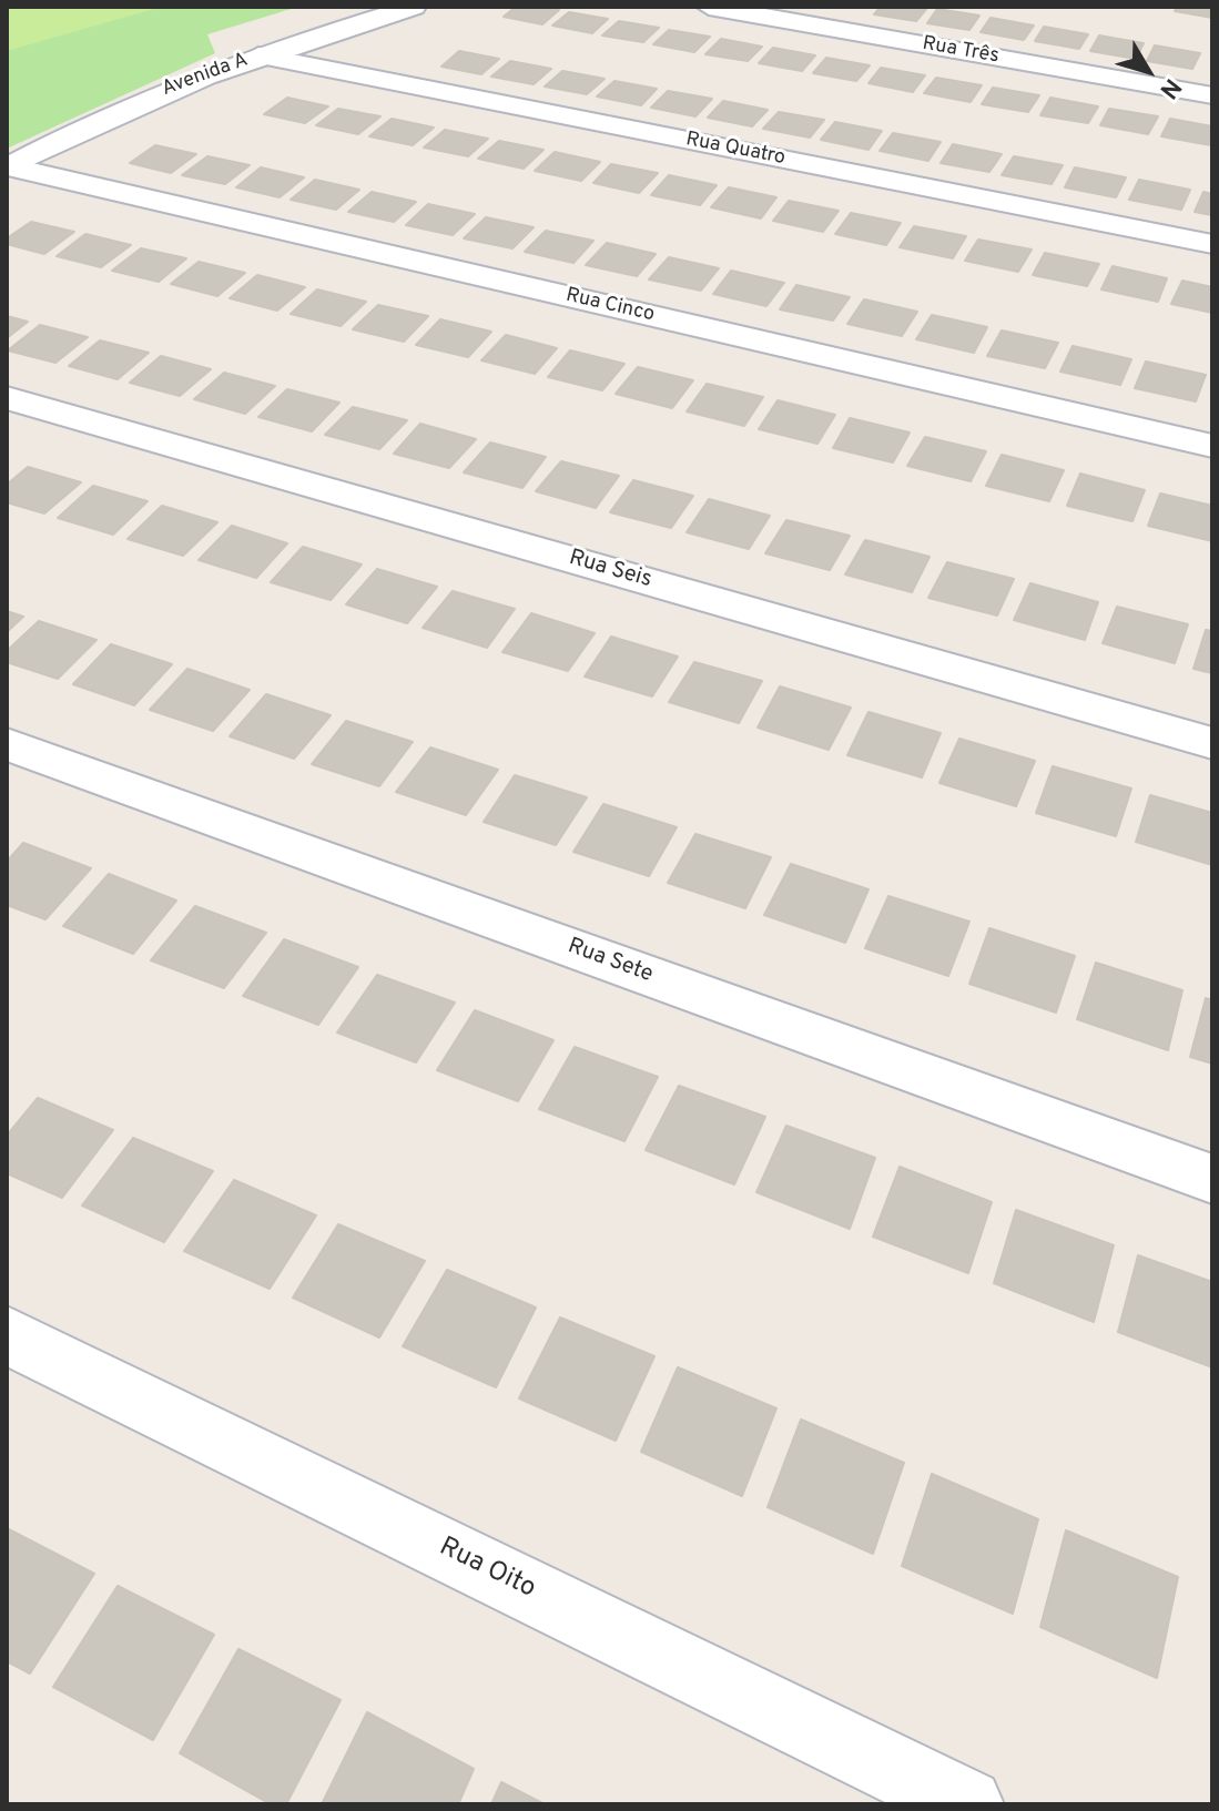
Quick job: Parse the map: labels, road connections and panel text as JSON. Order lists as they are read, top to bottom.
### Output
{
  "streets": {
    "street": [
      "Rua Três",
      "Avenida A",
      "Rua Quatro",
      "Rua Cinco",
      "Rua Seis",
      "Rua Sete",
      "Rua Oito"
    ]
  },
  "crossings": [
    ["Avenida A", "Rua Quatro"],
    ["Avenida A", "Rua Cinco"]
  ],
  "north": "bottom right"
}
